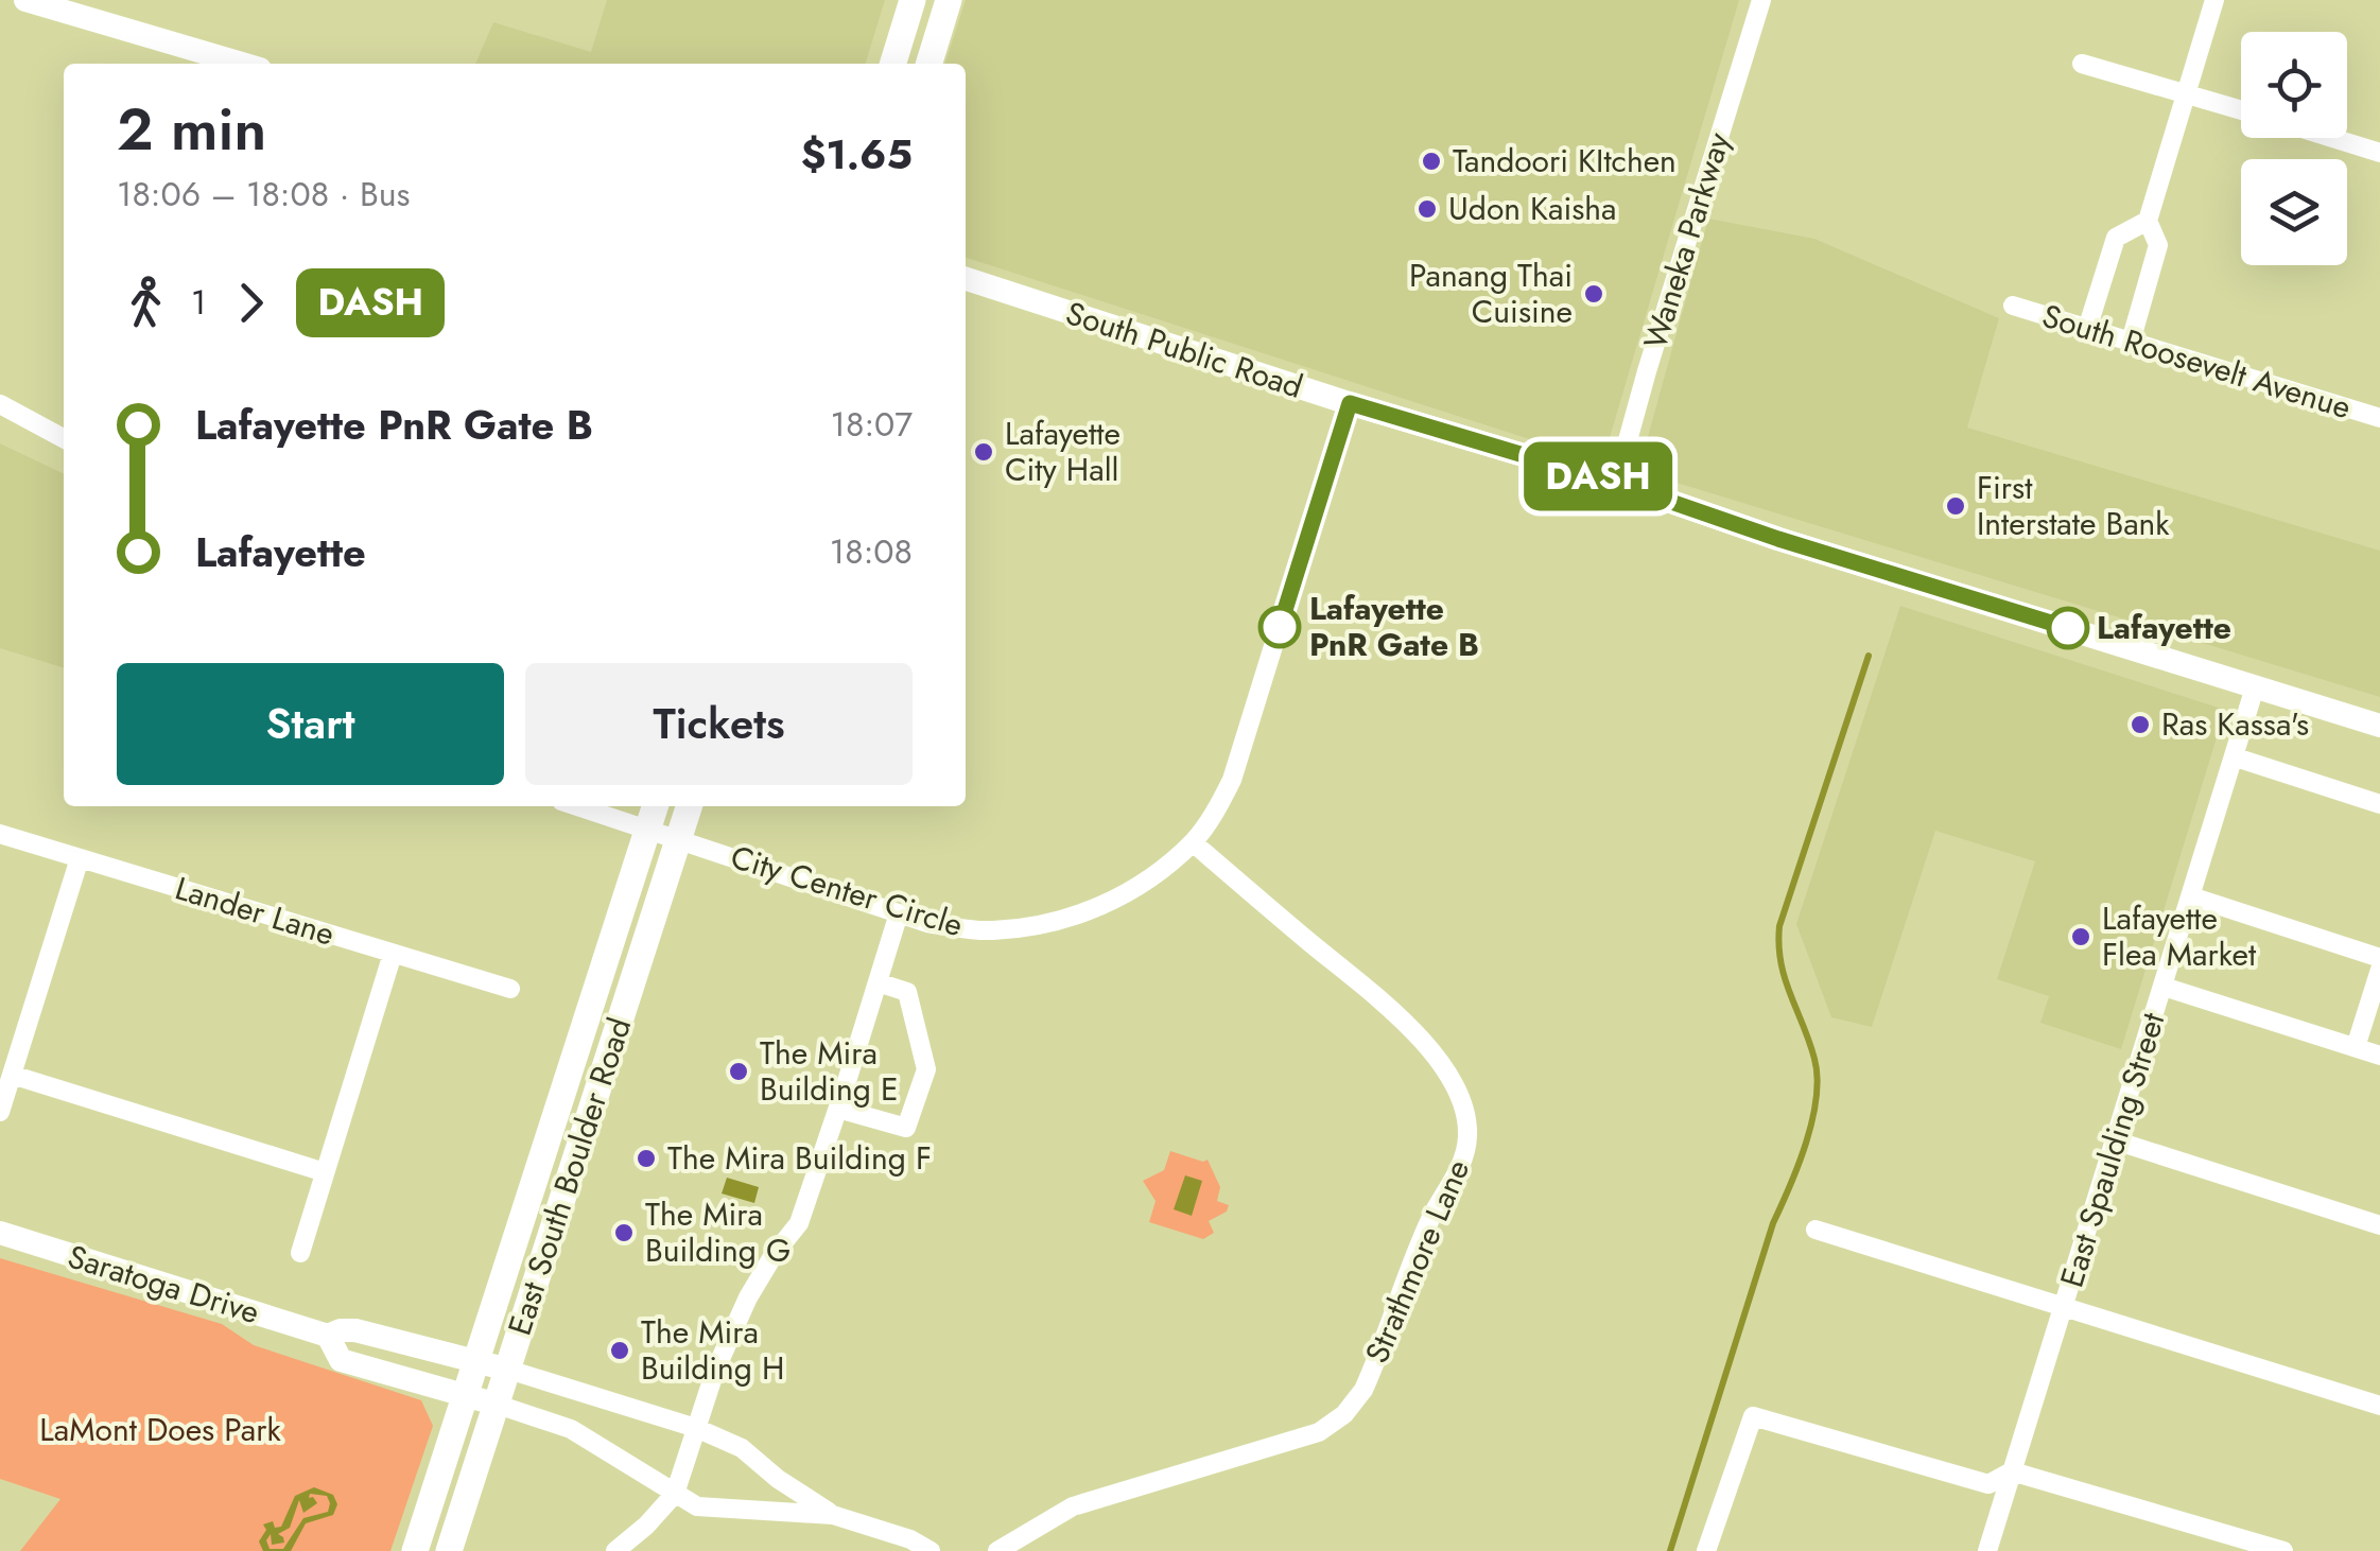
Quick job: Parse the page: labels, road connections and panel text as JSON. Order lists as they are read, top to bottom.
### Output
{
  "streets": {
    "main road": ["East South Boulder Road"],
    "street": [
      "Waneka Parkway",
      "South Public Road",
      "South Roosevelt Avenue",
      "City Center Circle",
      "Lander Lane",
      "East Spaulding Street",
      "Strathmore Lane",
      "Saratoga Drive"
    ]
  },
  "crossings": [
    ["Waneka Parkway", "South Public Road"],
    ["South Public Road", "City Center Circle"],
    ["South Public Road", "East Spaulding Street"],
    ["City Center Circle", "East South Boulder Road"],
    ["City Center Circle", "Strathmore Lane"],
    ["East South Boulder Road", "Saratoga Drive"]
  ],
  "parks": ["LaMont Does Park"],
  "places": [
    "Tandoori KItchen",
    "Udon Kaisha",
    "Panang Thai Cuisine",
    "Lafayette City Hall",
    "First Interstate Bank",
    "Lafayette PnR Gate B",
    "Lafayette",
    "Ras Kassa's",
    "Lafayette Flea Market",
    "The Mira Building E",
    "The Mira Building F",
    "The Mira Building G",
    "The Mira Building H"
  ],
  "lines": ["bus line DASH"],
  "page": {
    "on_map": "DASH",
    "heading": ["2 min", "18:06 – 18:08 · Bus", "$1.65"],
    "legs": ["1", "DASH"],
    "list": [
      {
        "name": "Lafayette PnR Gate B",
        "value": "18:07"
      },
      {
        "name": "Lafayette",
        "value": "18:08"
      }
    ],
    "buttons": ["Start", "Tickets"]
  }
}
